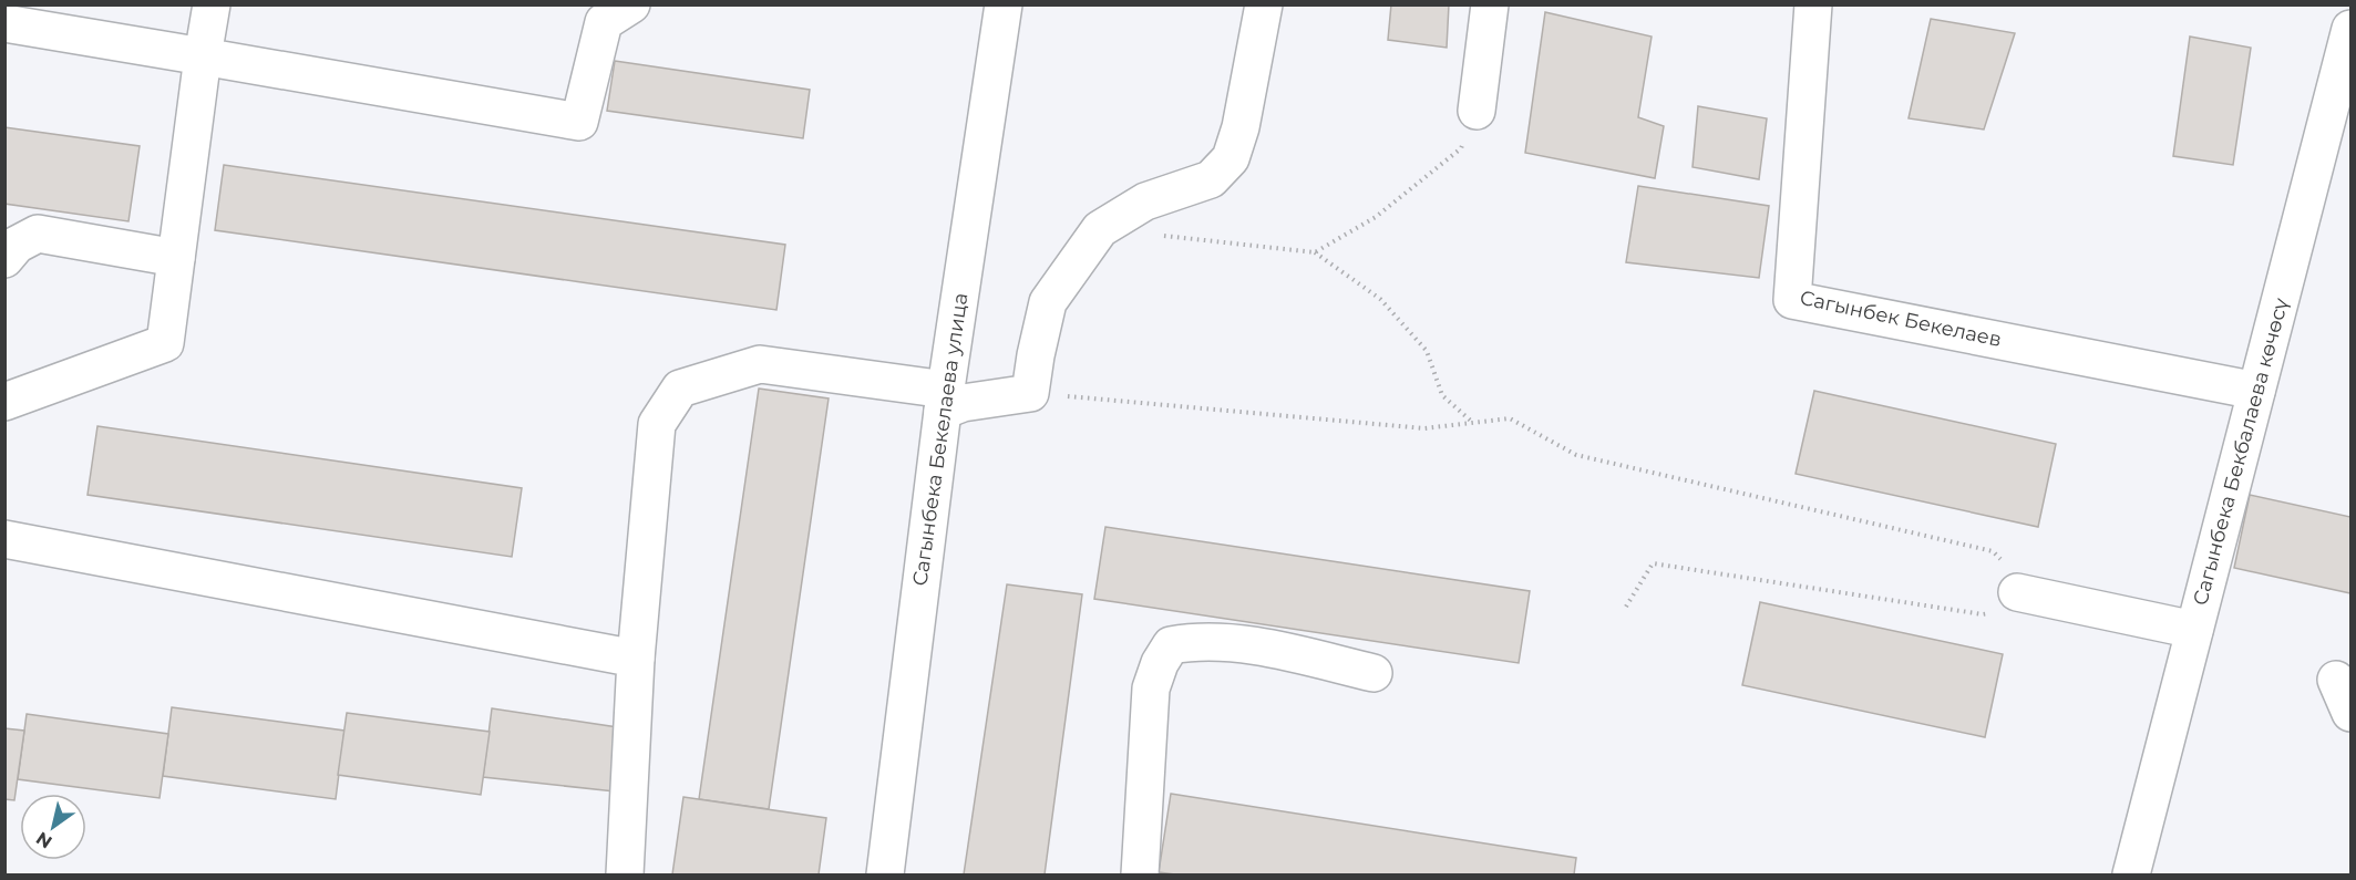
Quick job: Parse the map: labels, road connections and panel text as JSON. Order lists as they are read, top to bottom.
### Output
{
  "streets": {
    "street": ["Сагынбек Бекелаев", "Сагынбека Бекелаева улица", "Сагынбека Бекбалаева көчөсү"]
  },
  "crossings": [
    ["Сагынбек Бекелаев", "Сагынбека Бекбалаева көчөсү"]
  ],
  "north": "bottom left"
}
